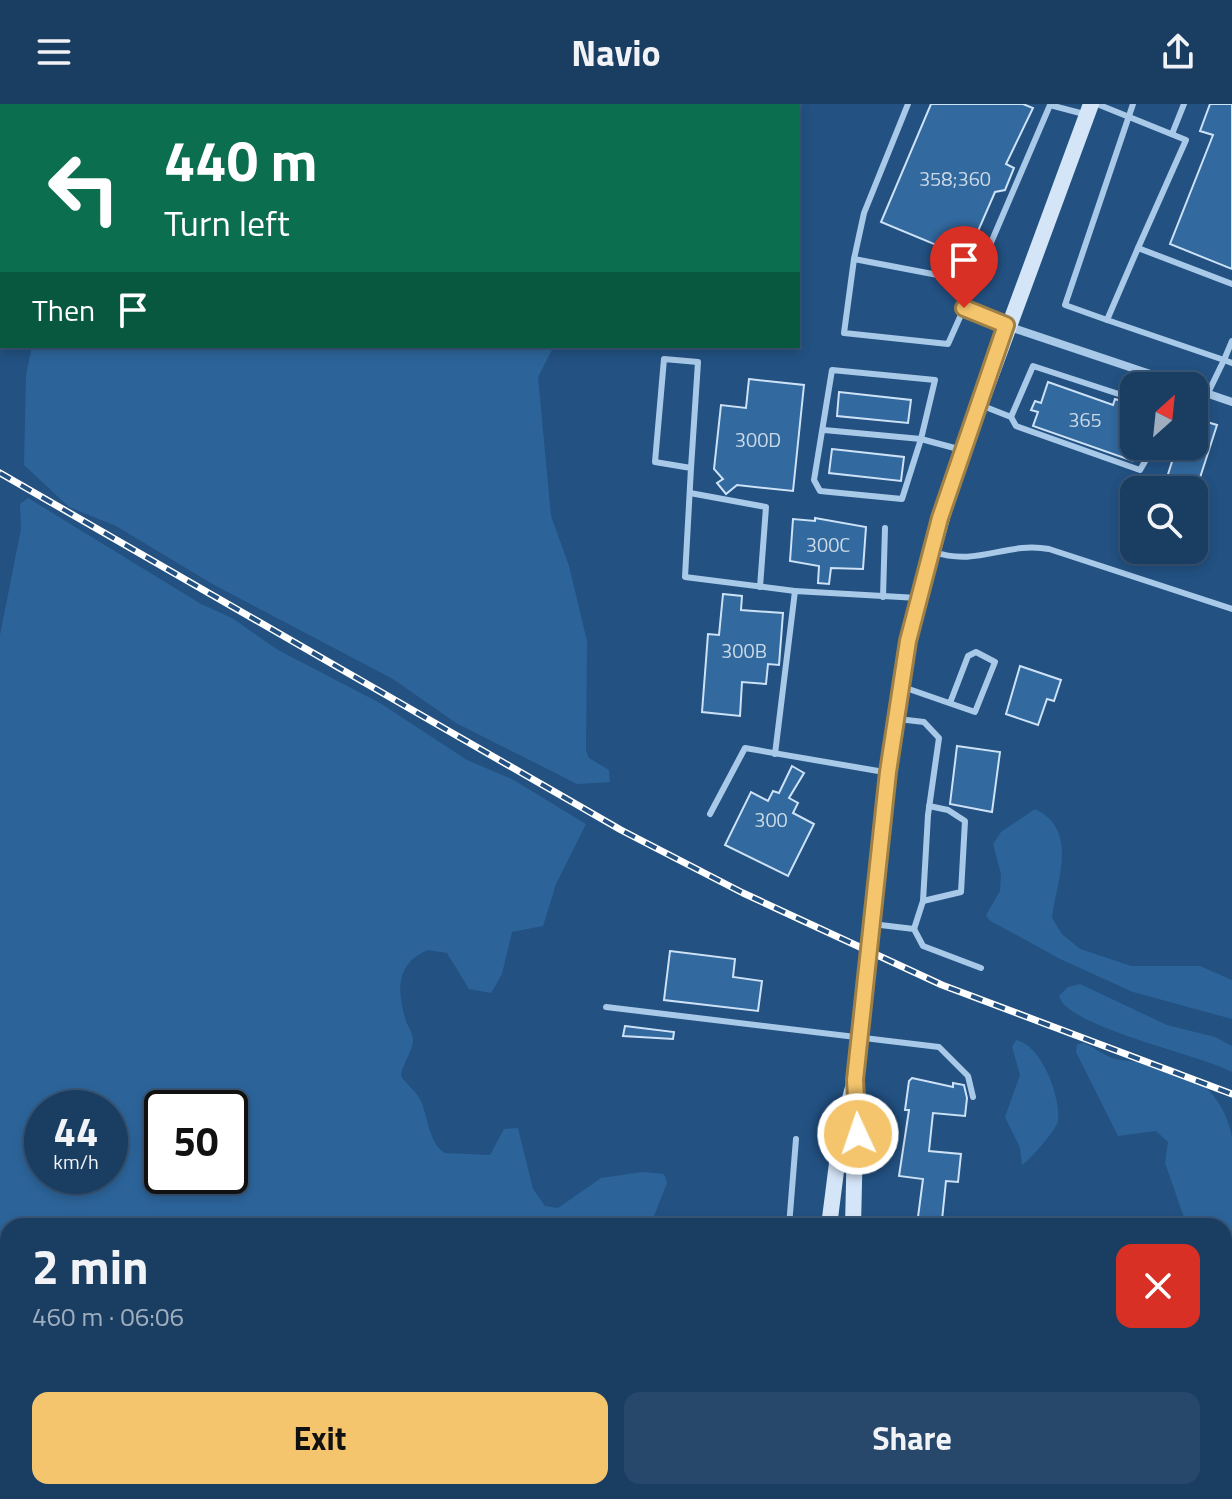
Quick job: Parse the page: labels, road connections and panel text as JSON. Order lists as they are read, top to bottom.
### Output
{
  "house_numbers": [
    "358;360",
    "365",
    "300D",
    "300C",
    "300B",
    "300"
  ],
  "north": "top right",
  "page": {
    "header": "Navio",
    "turn": ["440 m", "Turn left"],
    "then": "Then",
    "speed": "44 km/h",
    "limit": "50",
    "heading": ["2 min", "460 m · 06:06"],
    "buttons": ["Exit", "Share"]
  }
}
